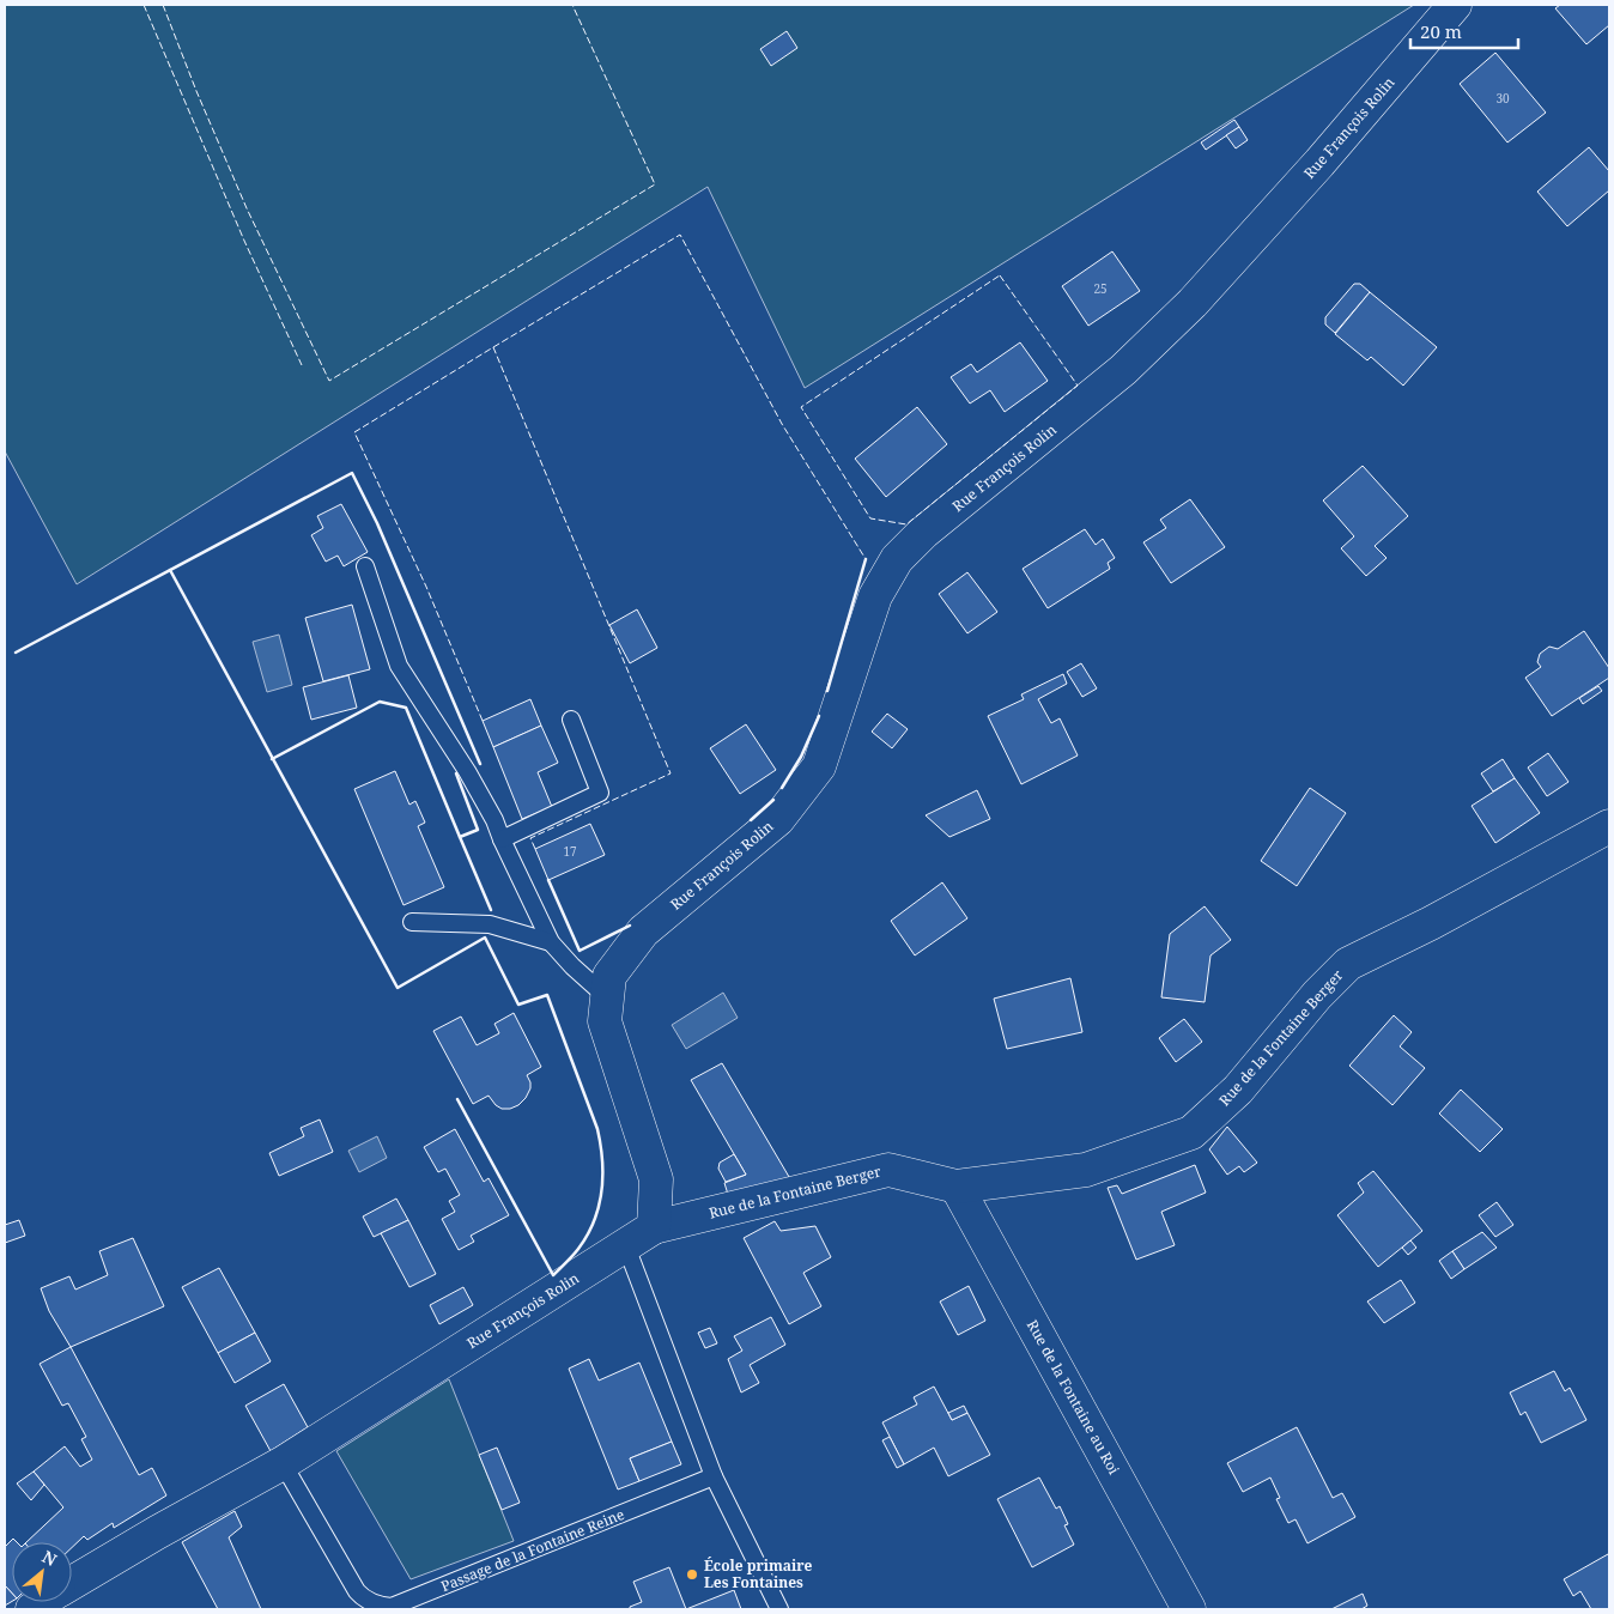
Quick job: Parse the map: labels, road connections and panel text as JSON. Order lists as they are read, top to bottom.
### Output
{
  "streets": {
    "street": ["Rue François Rolin", "Rue de la Fontaine Berger", "Rue de la Fontaine au Roi"],
    "lane": ["Passage de la Fontaine Reine"]
  },
  "crossings": [
    ["Rue François Rolin", "Rue de la Fontaine Berger"],
    ["Rue François Rolin", "Passage de la Fontaine Reine"],
    ["Rue de la Fontaine Berger", "Rue de la Fontaine au Roi"]
  ],
  "places": ["École primaire Les Fontaines"],
  "house_numbers": ["30", "25", "17"],
  "scale_bar": "20 m",
  "north": "top right"
}
